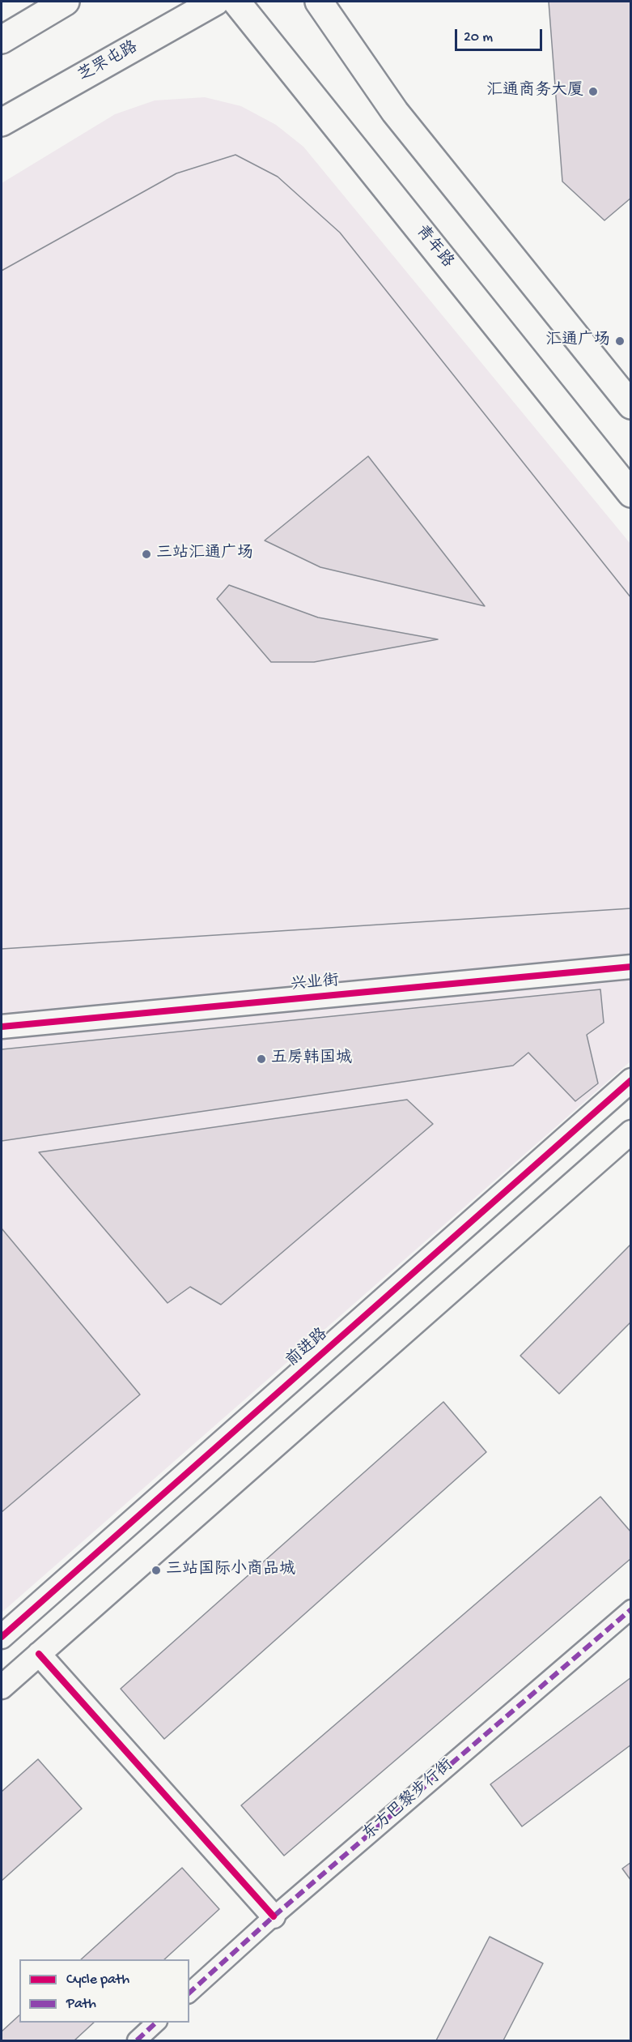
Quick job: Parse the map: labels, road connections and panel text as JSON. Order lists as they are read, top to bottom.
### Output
{
  "streets": {
    "main road": ["芝罘屯路", "青年路"],
    "street": ["兴业街", "前进路", "东方巴黎步行街"]
  },
  "places": [
    "汇通商务大厦",
    "汇通广场",
    "三站汇通广场",
    "五房韩国城",
    "三站国际小商品城"
  ],
  "legend": ["Cycle path", "Path"],
  "scale_bar": "20 m"
}
